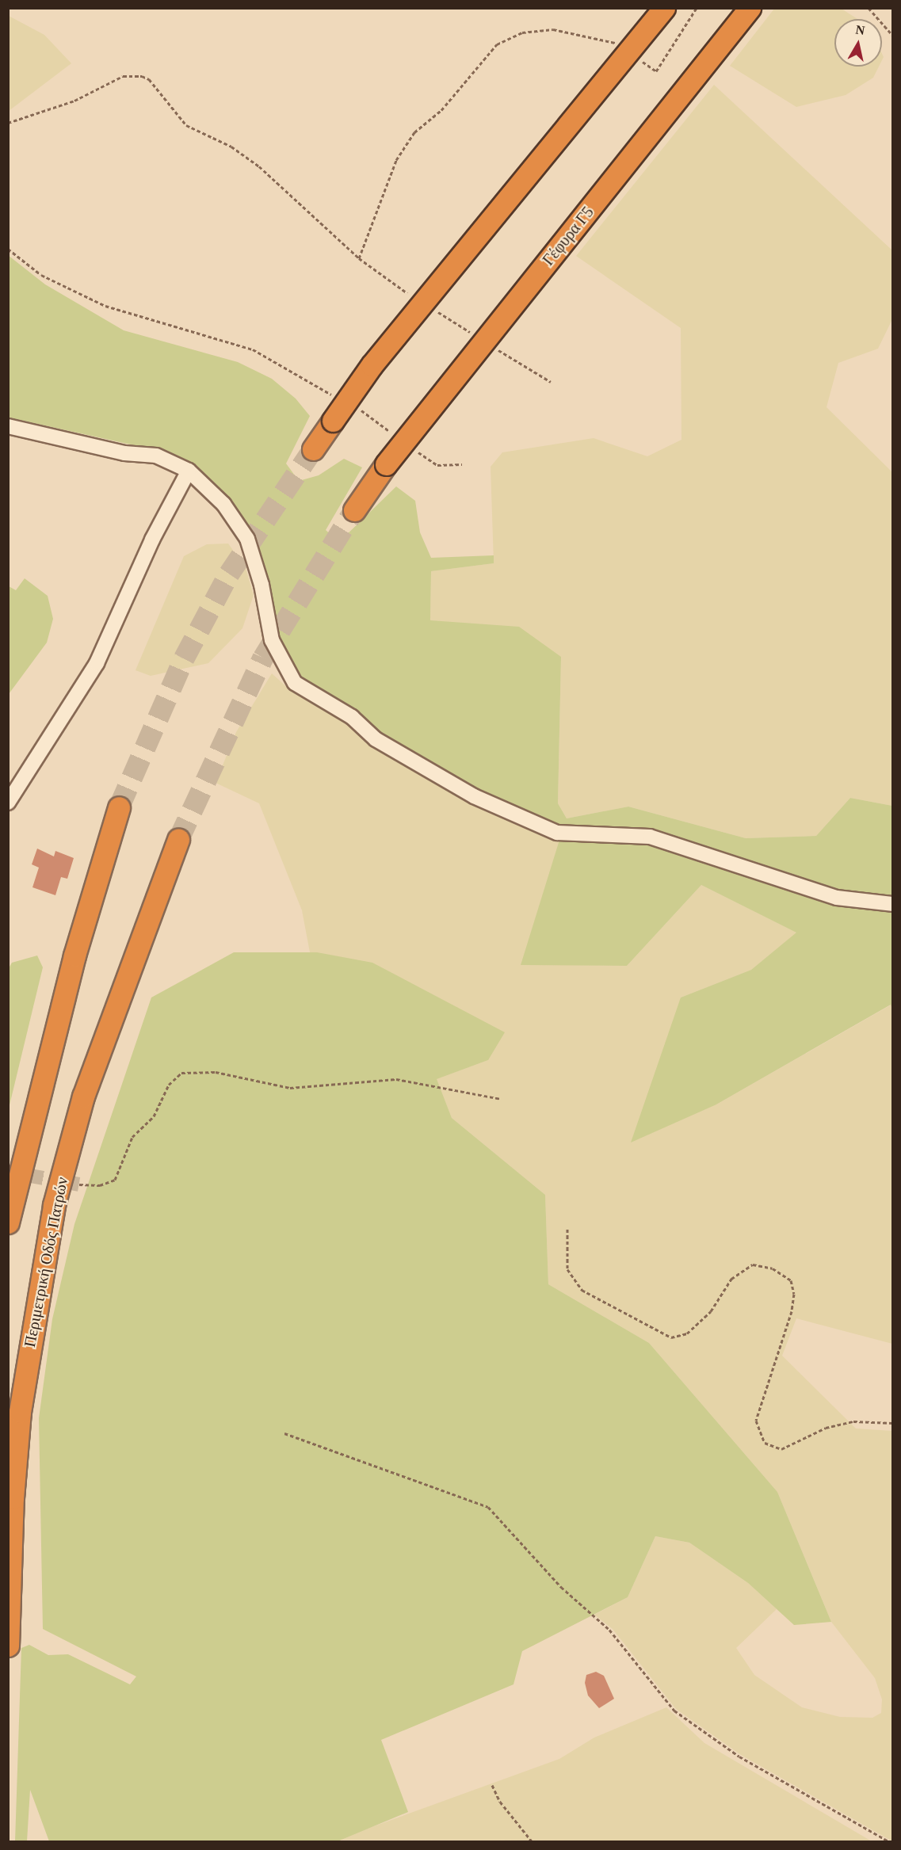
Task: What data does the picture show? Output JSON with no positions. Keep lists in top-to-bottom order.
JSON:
{
  "streets": {
    "highway": ["Γέφυρα Γ5", "Περιμετρική Οδός Πατρών"]
  },
  "north": "top"
}
